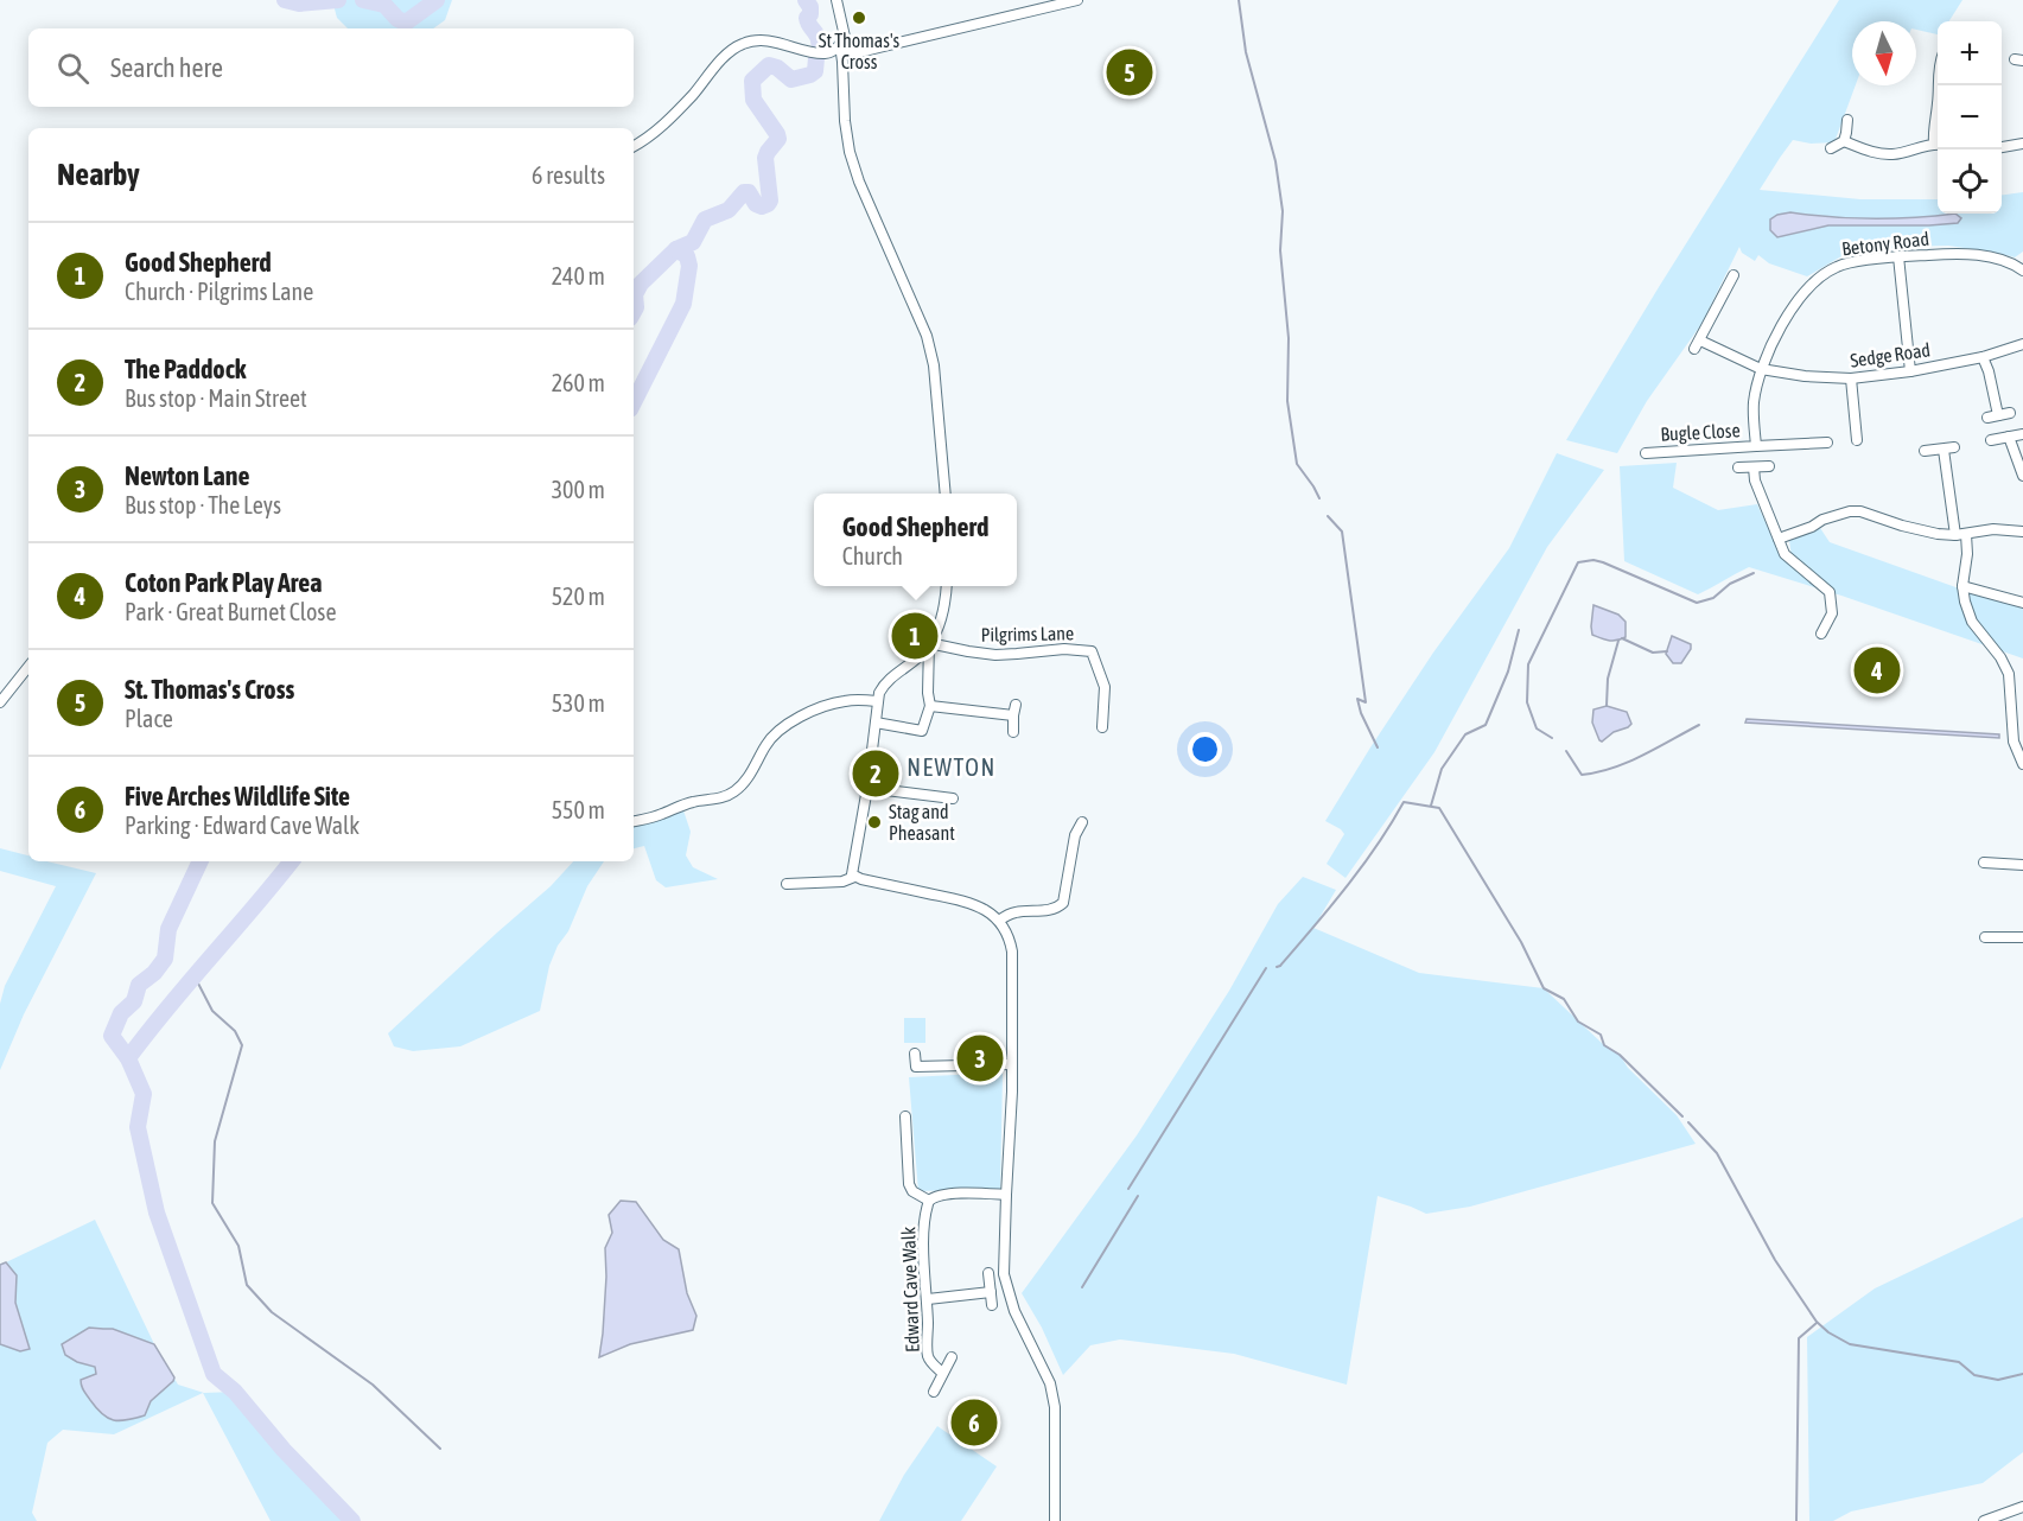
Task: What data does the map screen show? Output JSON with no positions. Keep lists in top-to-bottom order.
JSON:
{
  "streets": {
    "street": [
      "Betony Road",
      "Sedge Road",
      "Bugle Close",
      "Pilgrims Lane",
      "Edward Cave Walk"
    ]
  },
  "crossings": [
    ["Betony Road", "Sedge Road"],
    ["Betony Road", "Bugle Close"],
    ["Sedge Road", "Bugle Close"]
  ],
  "districts": ["NEWTON"],
  "places": ["St Thomas's Cross", "Stag and Pheasant"],
  "north": "bottom",
  "page": {
    "map_buttons": ["+", "−"],
    "search": "Search here",
    "pins": [
      "5",
      "1",
      "4",
      "2",
      "3",
      "6"
    ],
    "heading": ["Nearby", "6 results"],
    "list": [
      {
        "mark": "1",
        "name": "Good Shepherd",
        "note": "Church · Pilgrims Lane",
        "value": "240 m"
      },
      {
        "mark": "2",
        "name": "The Paddock",
        "note": "Bus stop · Main Street",
        "value": "260 m"
      },
      {
        "mark": "3",
        "name": "Newton Lane",
        "note": "Bus stop · The Leys",
        "value": "300 m"
      },
      {
        "mark": "4",
        "name": "Coton Park Play Area",
        "note": "Park · Great Burnet Close",
        "value": "520 m"
      },
      {
        "mark": "5",
        "name": "St. Thomas's Cross",
        "note": "Place",
        "value": "530 m"
      },
      {
        "mark": "6",
        "name": "Five Arches Wildlife Site",
        "note": "Parking · Edward Cave Walk",
        "value": "550 m"
      }
    ],
    "popup": ["Good Shepherd", "Church"]
  }
}
